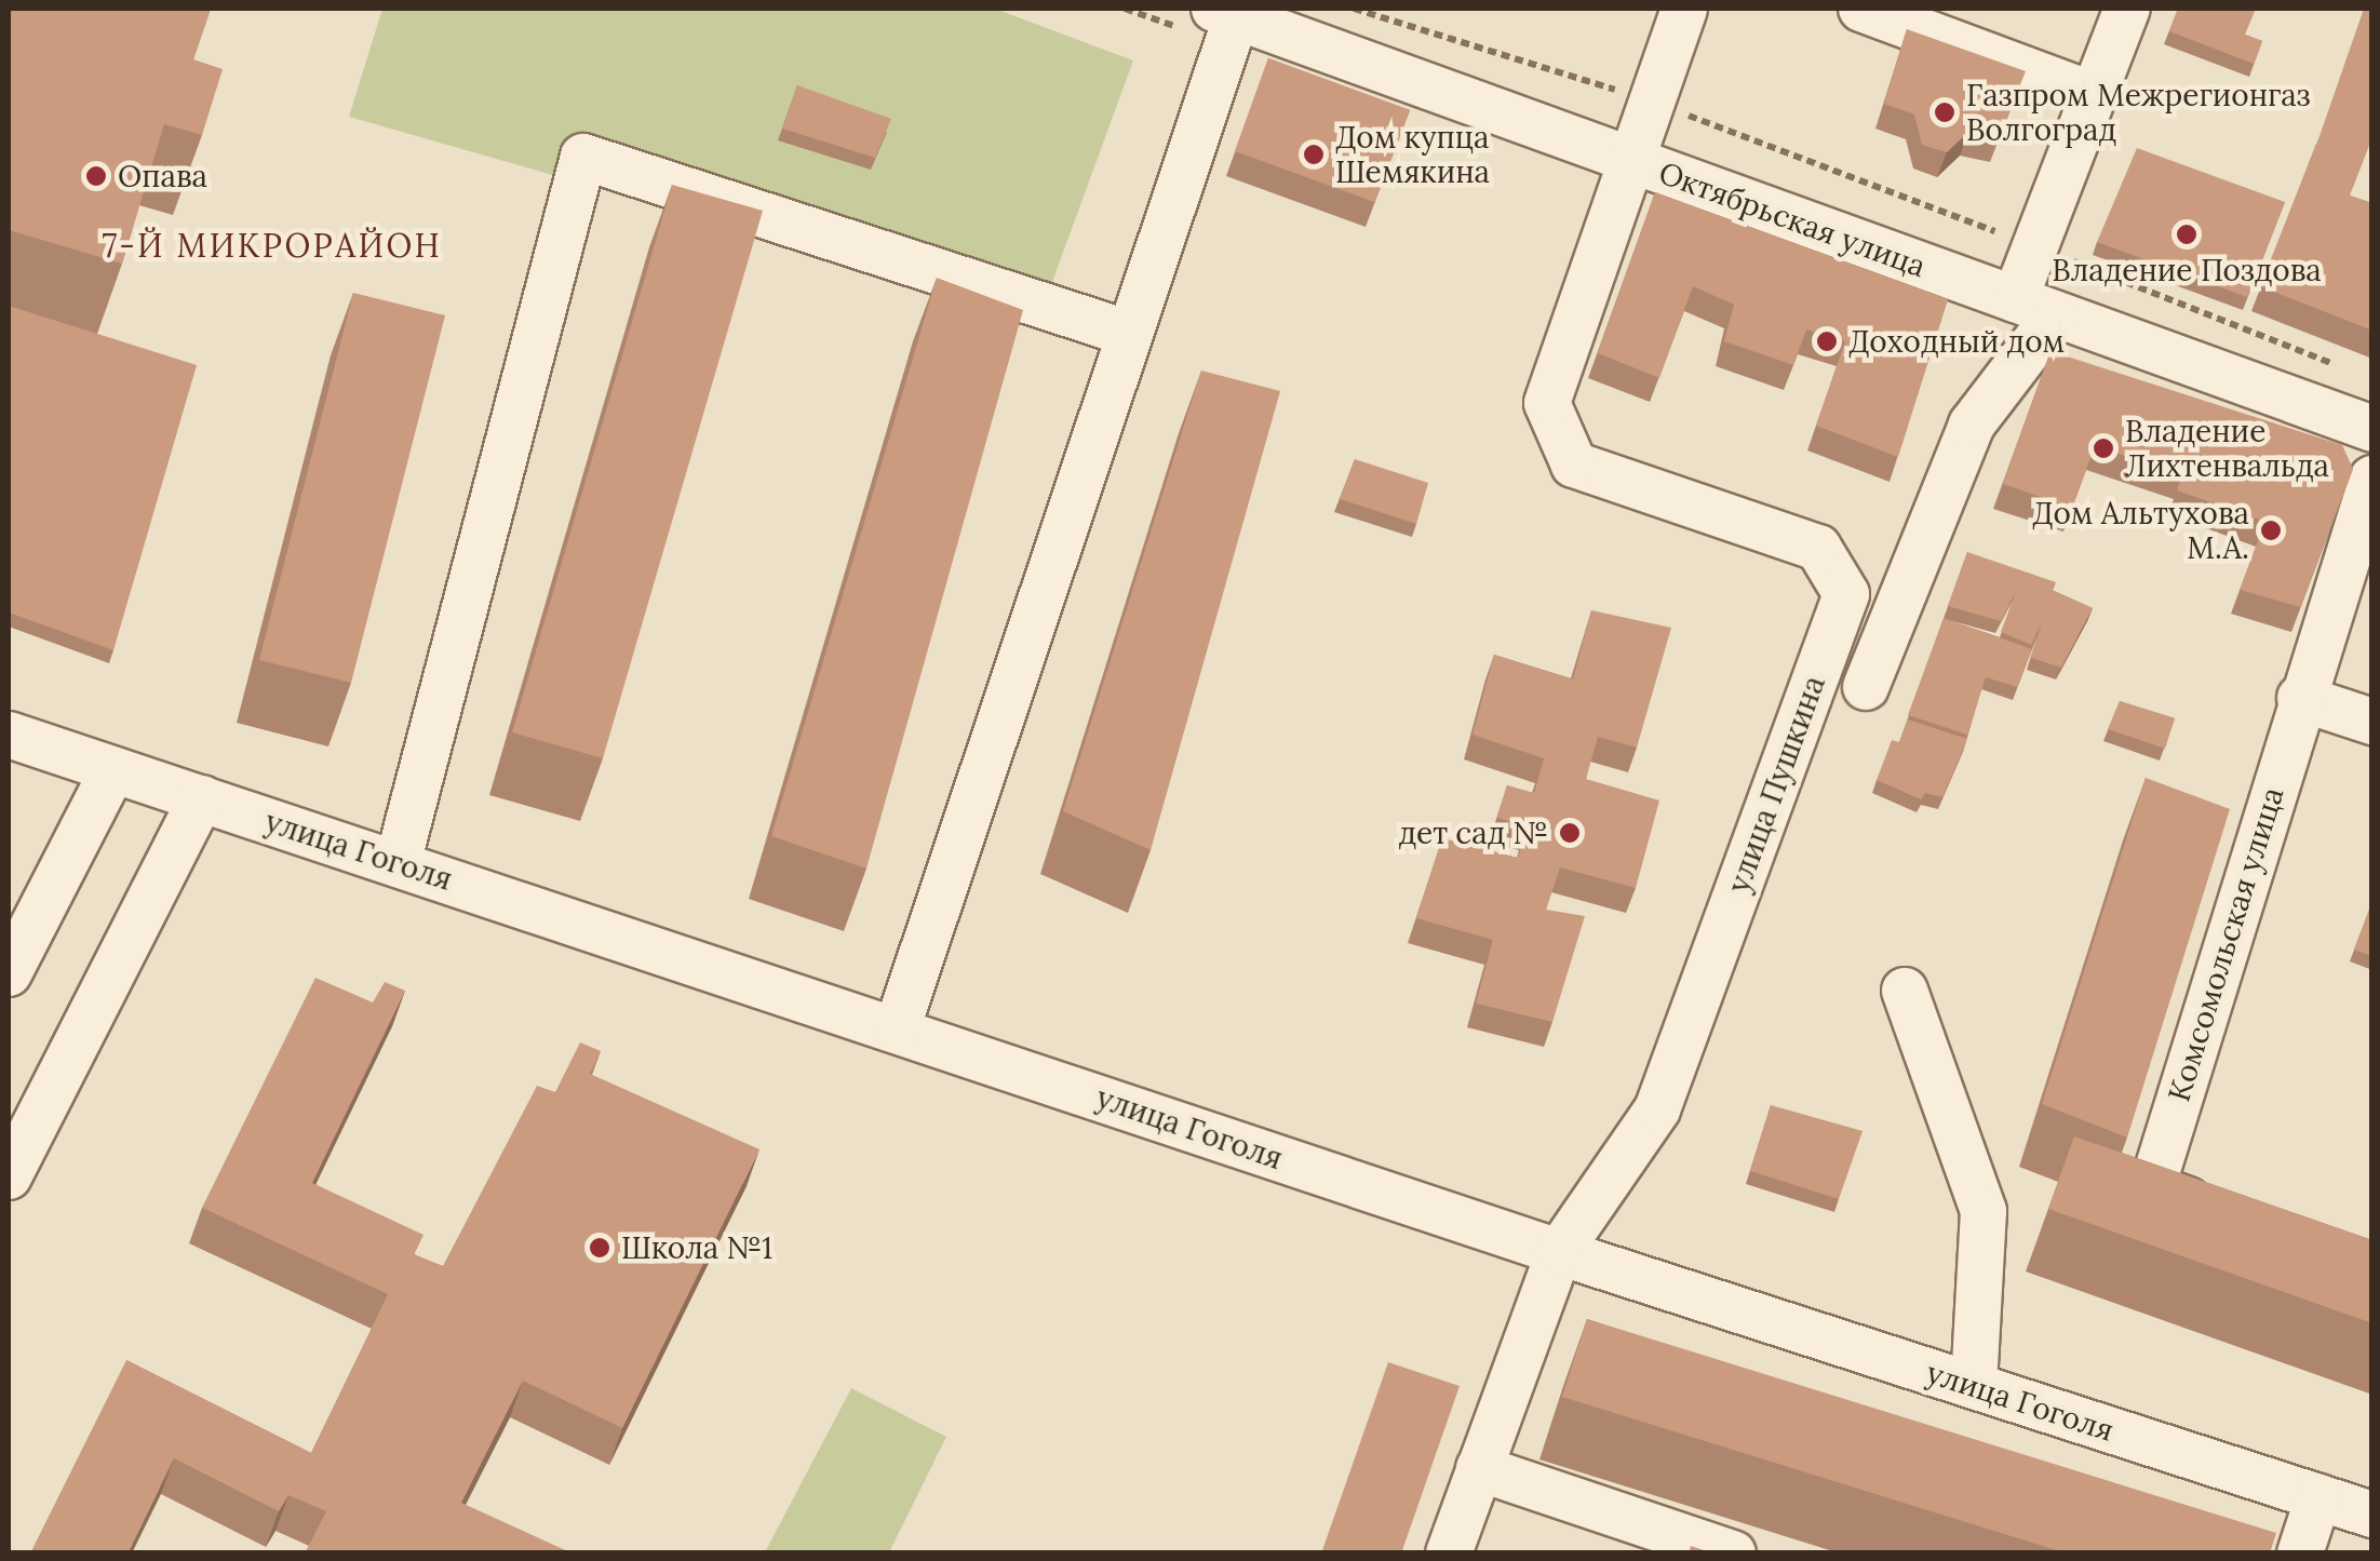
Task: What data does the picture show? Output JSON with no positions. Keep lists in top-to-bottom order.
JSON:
{
  "streets": {
    "street": [
      "Октябрьская улица",
      "улица Пушкина",
      "улица Гоголя",
      "Комсомольская улица"
    ]
  },
  "crossings": [
    ["Октябрьская улица", "улица Пушкина"],
    ["улица Пушкина", "улица Гоголя"]
  ],
  "districts": ["7-Й МИКРОРАЙОН"],
  "places": [
    "Газпром Межрегионгаз Волгоград",
    "Дом купца Шемякина",
    "Опава",
    "Владение Поздова",
    "Доходный дом",
    "Владение Лихтенвальда",
    "Дом Альтухова М.А.",
    "дет сад №",
    "Школа №1"
  ]
}
